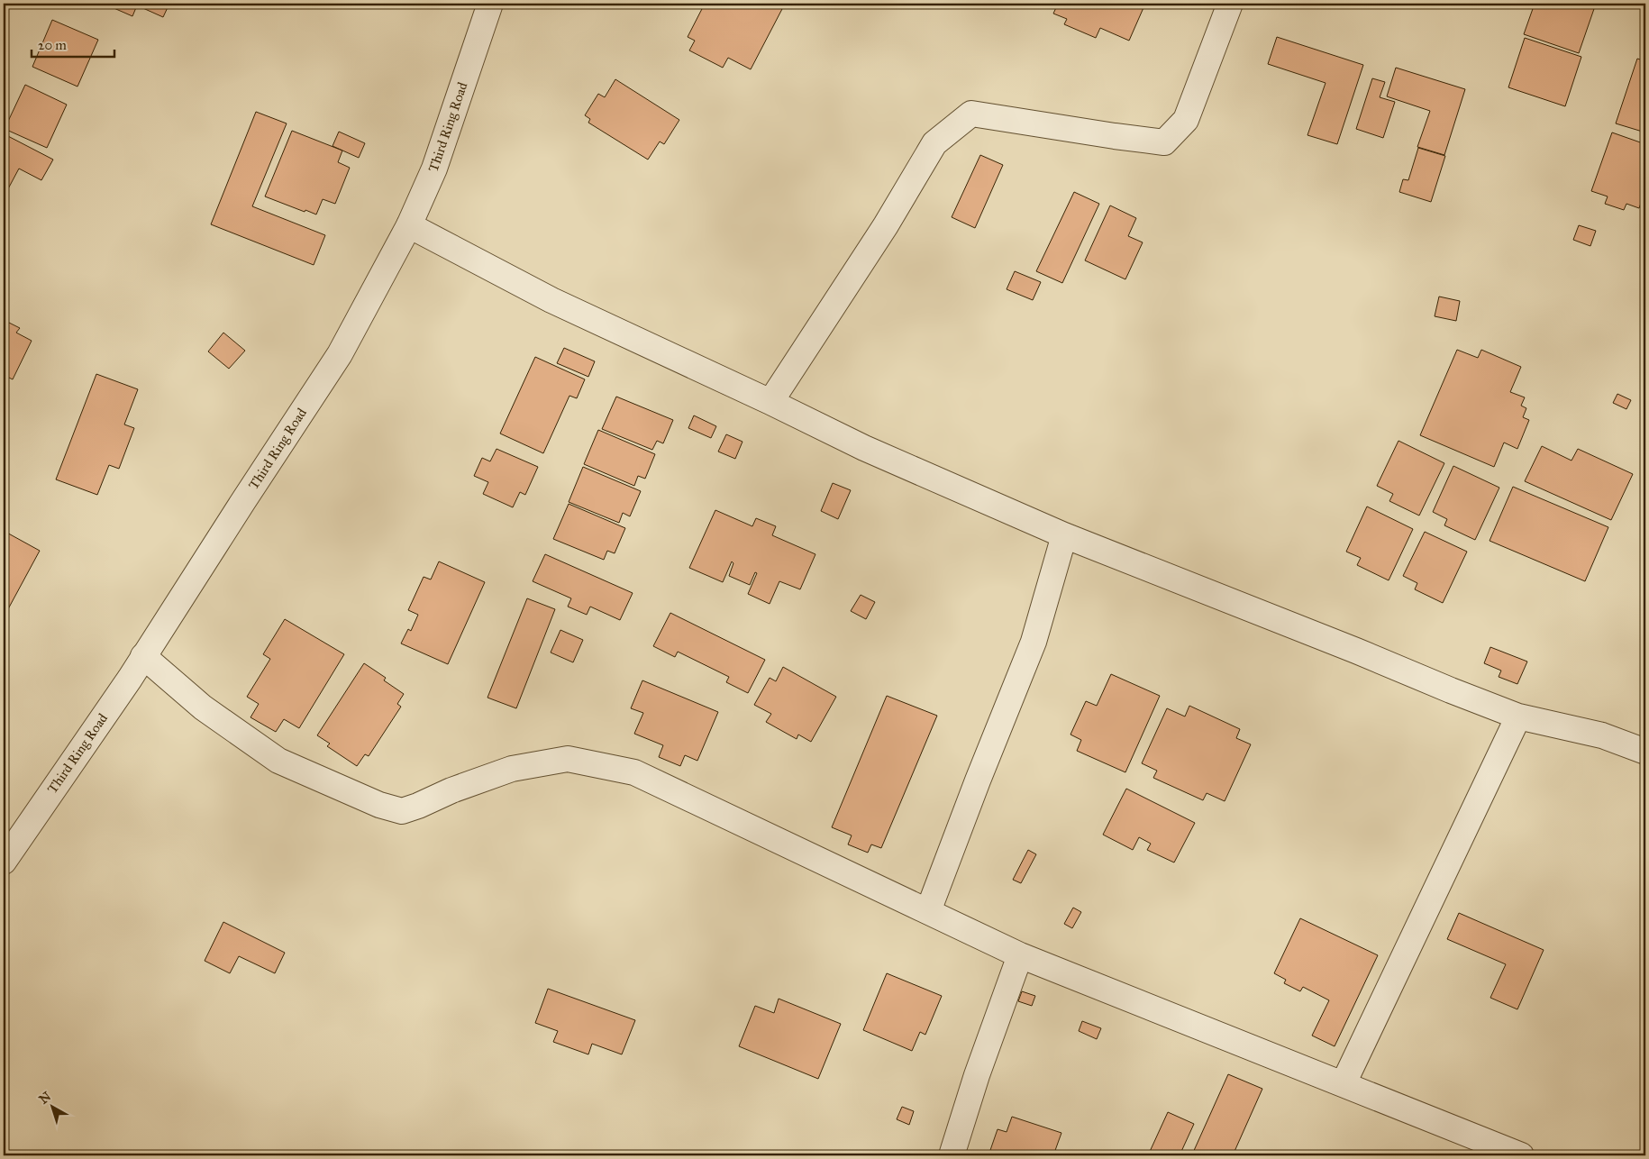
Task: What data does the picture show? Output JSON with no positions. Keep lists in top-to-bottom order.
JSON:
{
  "streets": {
    "street": ["Third Ring Road"]
  },
  "scale_bar": "20 m",
  "north": "top left"
}
